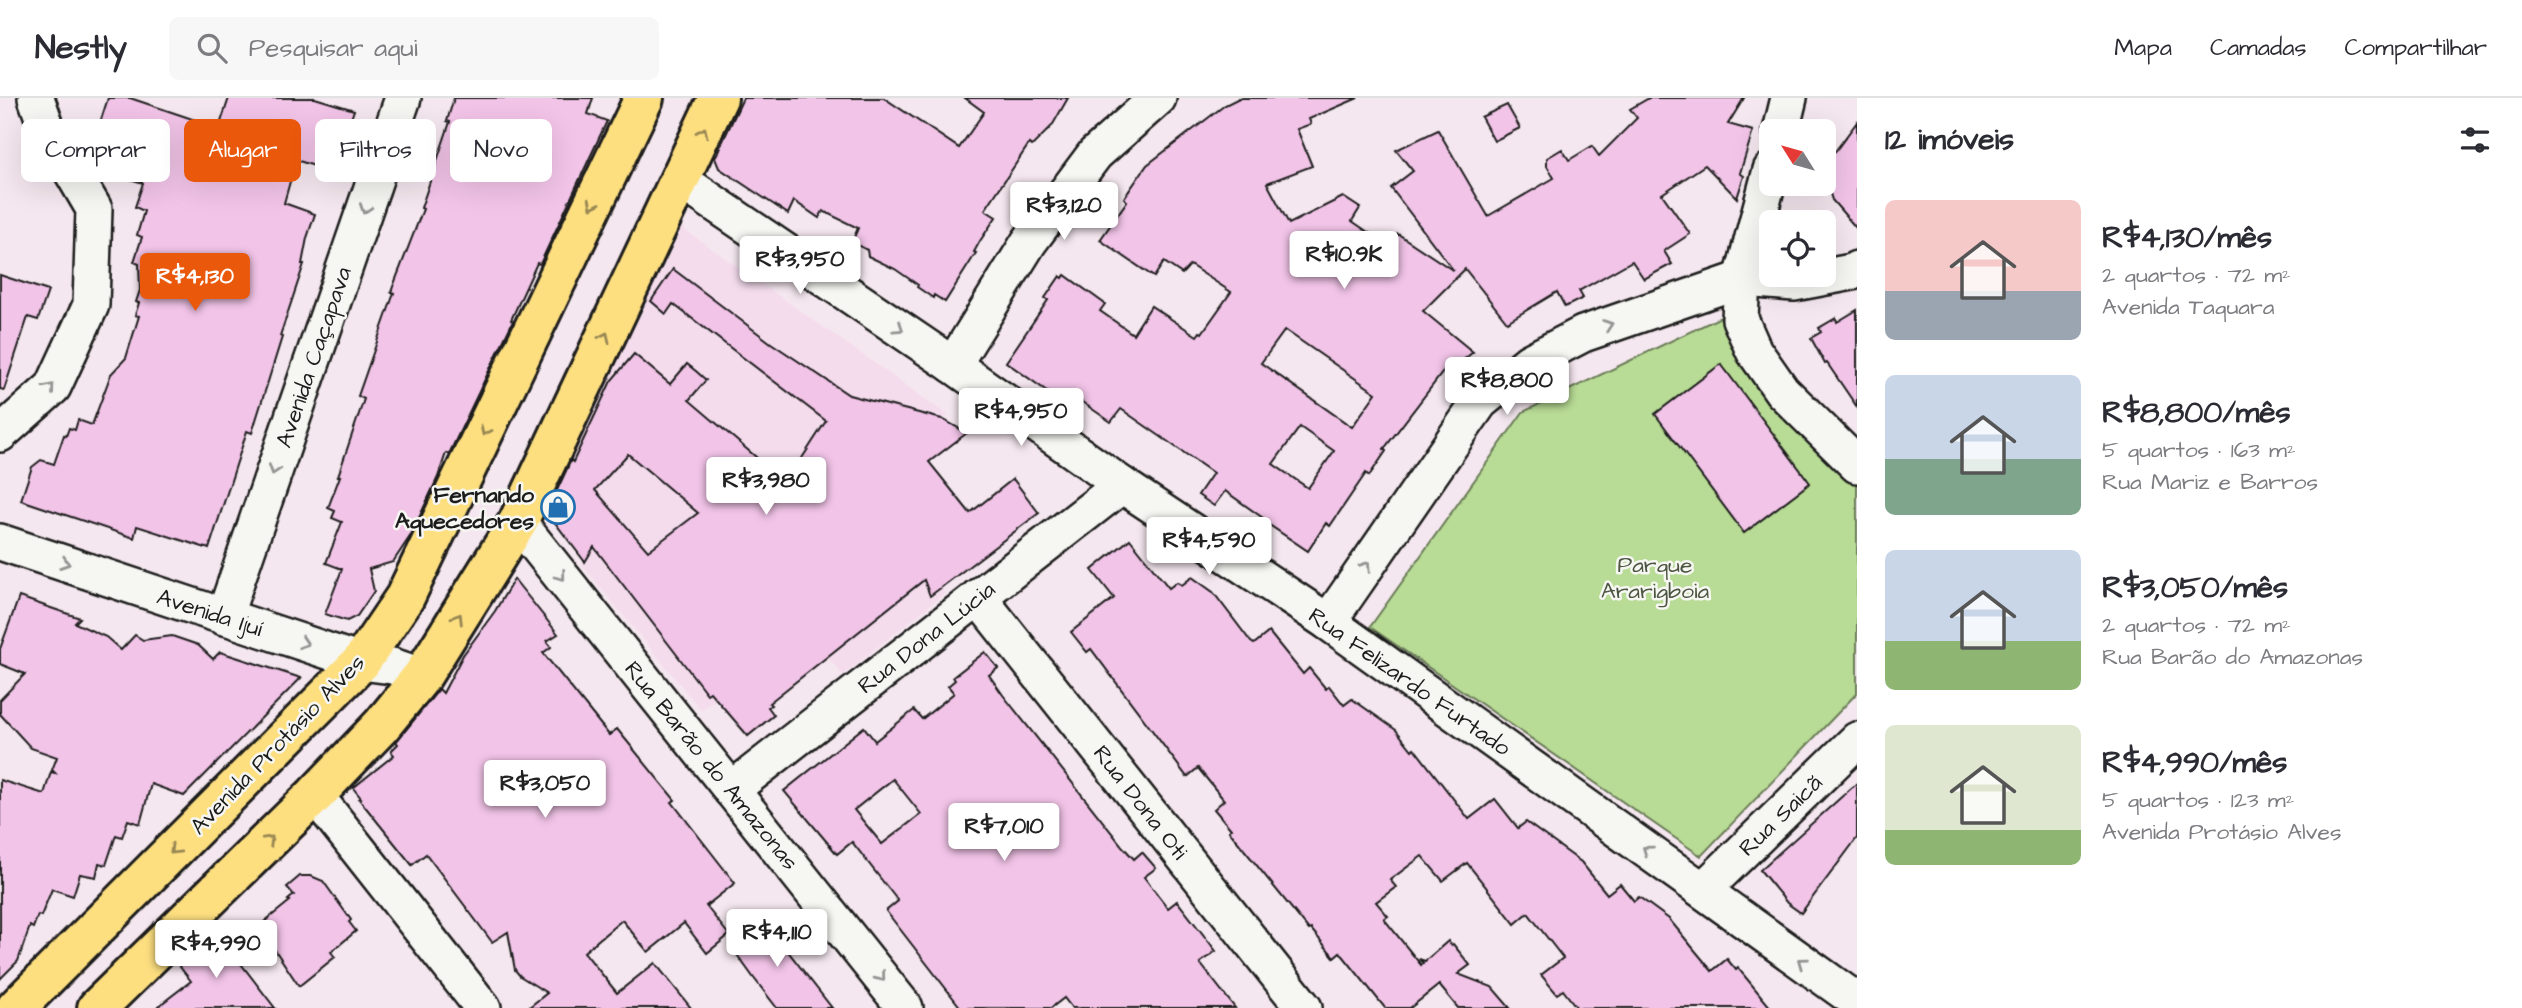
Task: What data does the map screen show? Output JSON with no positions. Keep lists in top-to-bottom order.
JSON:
{
  "streets": {
    "main road": ["Avenida Protásio Alves"],
    "street": [
      "Avenida Caçapava",
      "Avenida Ijuí",
      "Rua Dona Lúcia",
      "Rua Felizardo Furtado",
      "Rua Barão do Amazonas",
      "Rua Dona Oti",
      "Rua Saicã"
    ]
  },
  "crossings": [
    ["Avenida Caçapava", "Avenida Ijuí"],
    ["Avenida Ijuí", "Avenida Protásio Alves"],
    ["Rua Dona Lúcia", "Rua Felizardo Furtado"],
    ["Rua Dona Lúcia", "Rua Barão do Amazonas"],
    ["Rua Dona Lúcia", "Rua Dona Oti"],
    ["Rua Felizardo Furtado", "Rua Saicã"]
  ],
  "one_way": ["Avenida Caçapava", "Avenida Ijuí", "Rua Barão do Amazonas"],
  "parks": ["Parque Ararigboia"],
  "places": {
    "shop": ["Fernando Aquecedores"]
  },
  "north": "top left",
  "page": {
    "header": "Nestly",
    "search": "Pesquisar aqui",
    "nav": ["Mapa", "Camadas", "Compartilhar"],
    "heading": "12 imóveis",
    "chip": [
      "Comprar",
      "Alugar",
      "Filtros",
      "Novo"
    ],
    "price": [
      "R$3,120",
      "R$10.9K",
      "R$3,950",
      "R$4,130",
      "R$8,800",
      "R$4,950",
      "R$3,980",
      "R$4,590",
      "R$3,050",
      "R$7,010",
      "R$4,110",
      "R$4,990"
    ],
    "list": [
      {
        "name": "R$4,130/mês",
        "note": "2 quartos · 72 m² · Avenida Taquara"
      },
      {
        "name": "R$8,800/mês",
        "note": "5 quartos · 163 m² · Rua Mariz e Barros"
      },
      {
        "name": "R$3,050/mês",
        "note": "2 quartos · 72 m² · Rua Barão do Amazonas"
      },
      {
        "name": "R$4,990/mês",
        "note": "5 quartos · 123 m² · Avenida Protásio Alves"
      }
    ]
  }
}
